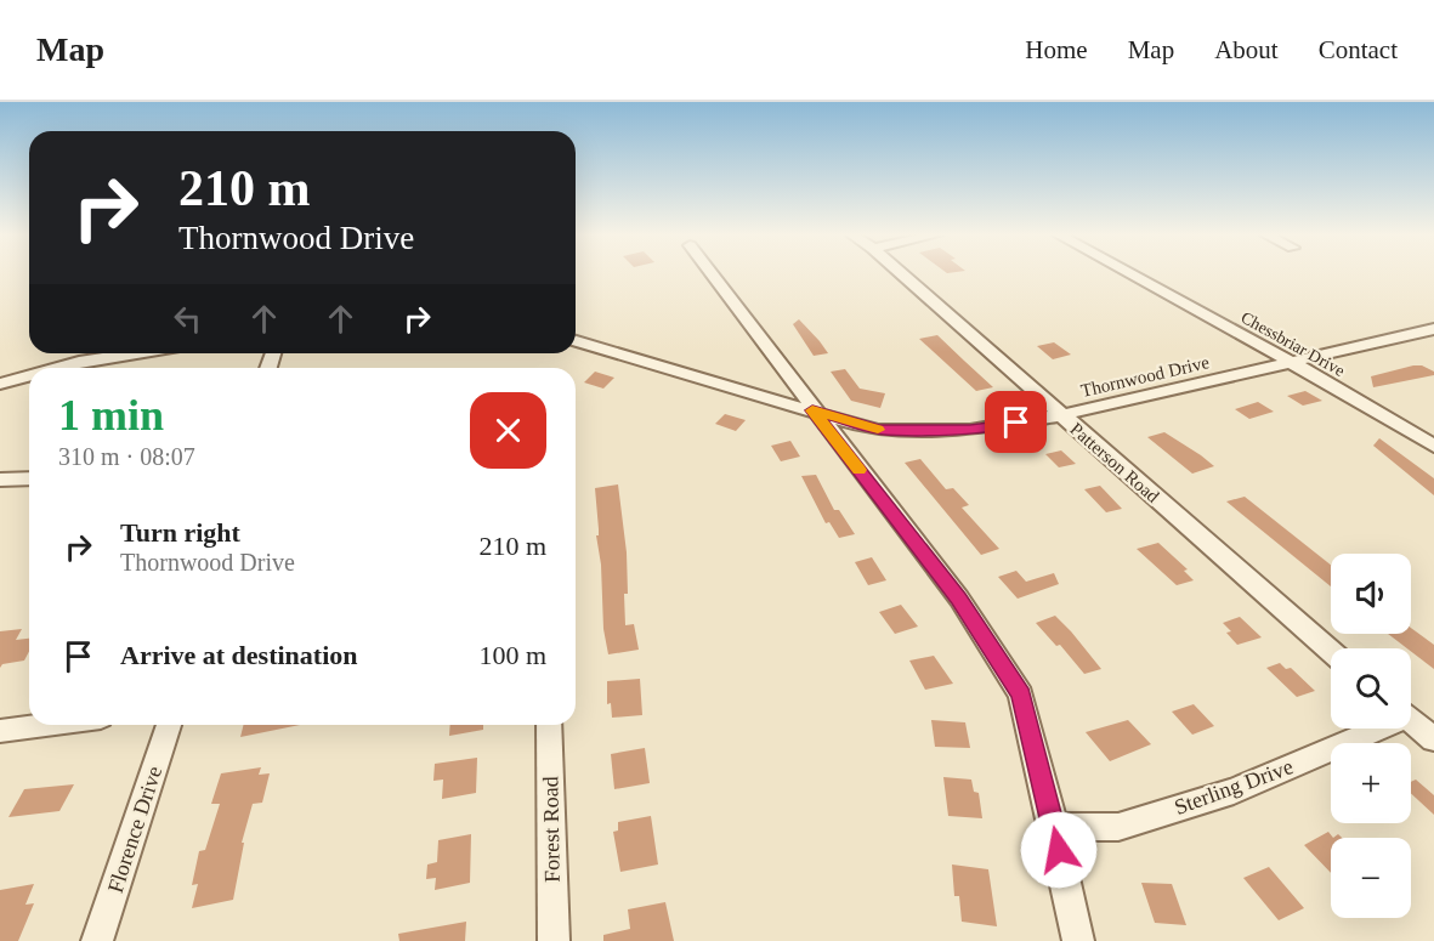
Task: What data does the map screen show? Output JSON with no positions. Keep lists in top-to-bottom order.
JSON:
{
  "streets": {
    "street": [
      "Chessbriar Drive",
      "Thornwood Drive",
      "Patterson Road",
      "Sterling Drive",
      "Florence Drive",
      "Forest Road"
    ]
  },
  "crossings": [
    ["Chessbriar Drive", "Thornwood Drive"],
    ["Thornwood Drive", "Patterson Road"]
  ],
  "page": {
    "header": "Map",
    "nav": [
      "Home",
      "Map",
      "About",
      "Contact"
    ],
    "turn": ["210 m", "Thornwood Drive"],
    "heading": ["1 min", "310 m · 08:07"],
    "list": [
      {
        "name": "Turn right",
        "note": "Thornwood Drive",
        "value": "210 m"
      },
      {
        "name": "Arrive at destination",
        "value": "100 m"
      }
    ],
    "map_buttons": ["+", "−"]
  }
}
